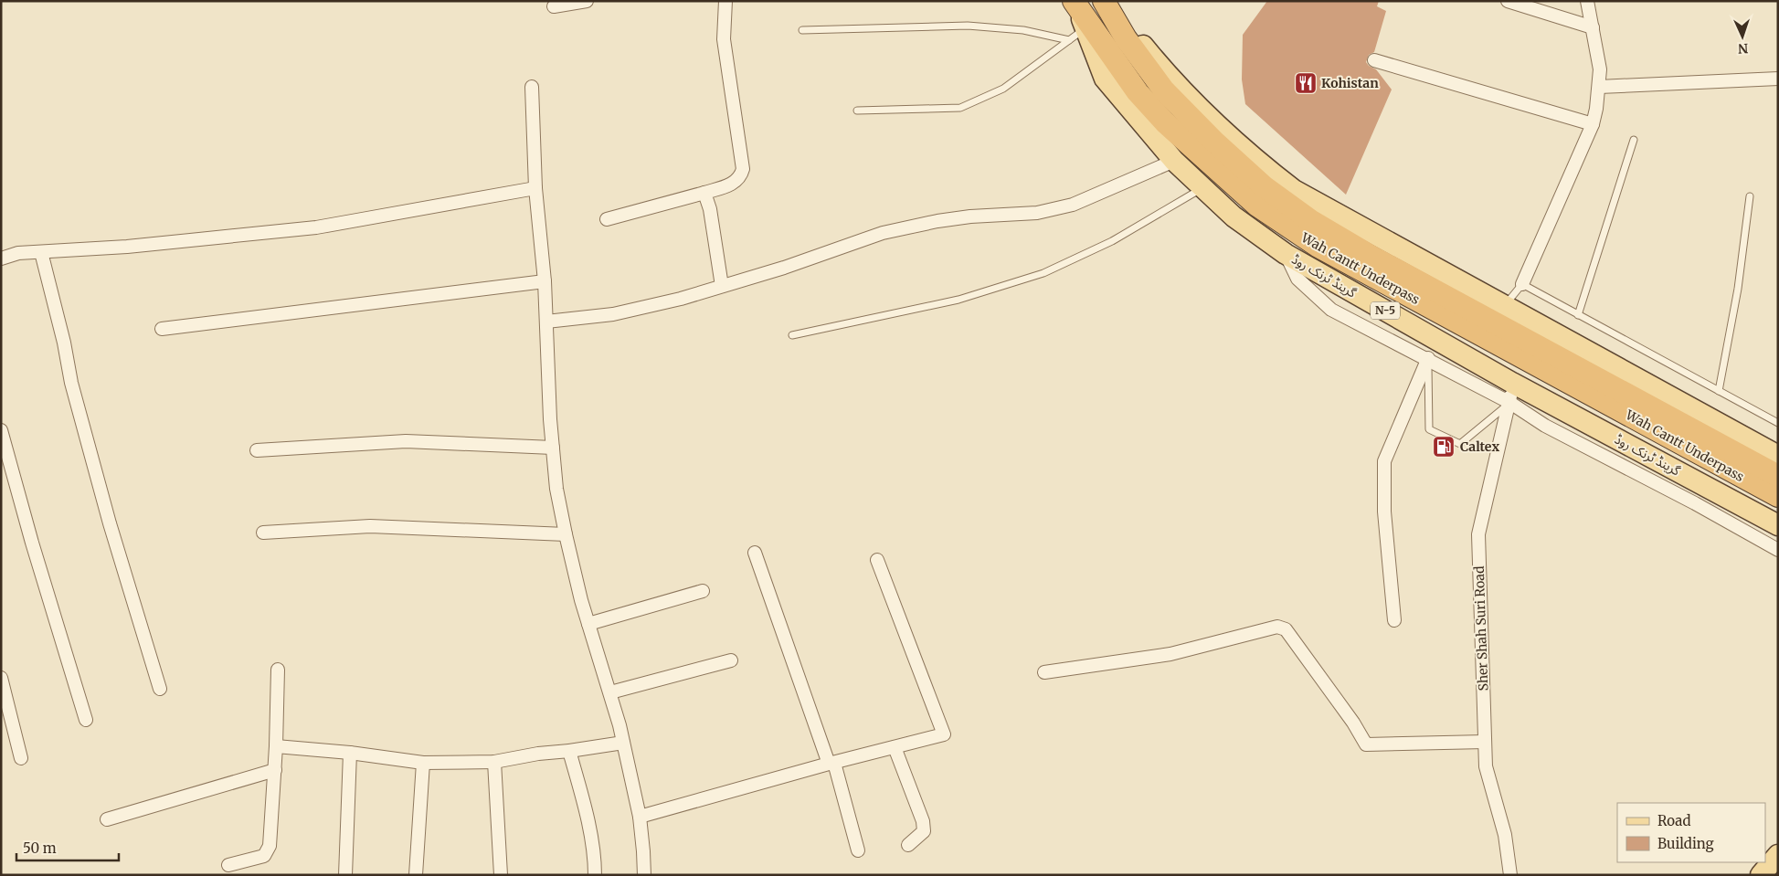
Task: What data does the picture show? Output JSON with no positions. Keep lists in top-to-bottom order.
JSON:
{
  "streets": {
    "highway": ["Wah Cantt Underpass"],
    "main road": ["گرینڈ ٹرنک روڈ", "N-5"],
    "street": ["Sher Shah Suri Road"]
  },
  "crossings": [
    ["Wah Cantt Underpass", "گرینڈ ٹرنک روڈ"],
    ["گرینڈ ٹرنک روڈ", "Sher Shah Suri Road"]
  ],
  "places": {
    "restaurant": ["Kohistan"],
    "fuel station": ["Caltex"]
  },
  "legend": ["Road", "Building"],
  "scale_bar": "50 m",
  "north": "bottom"
}
